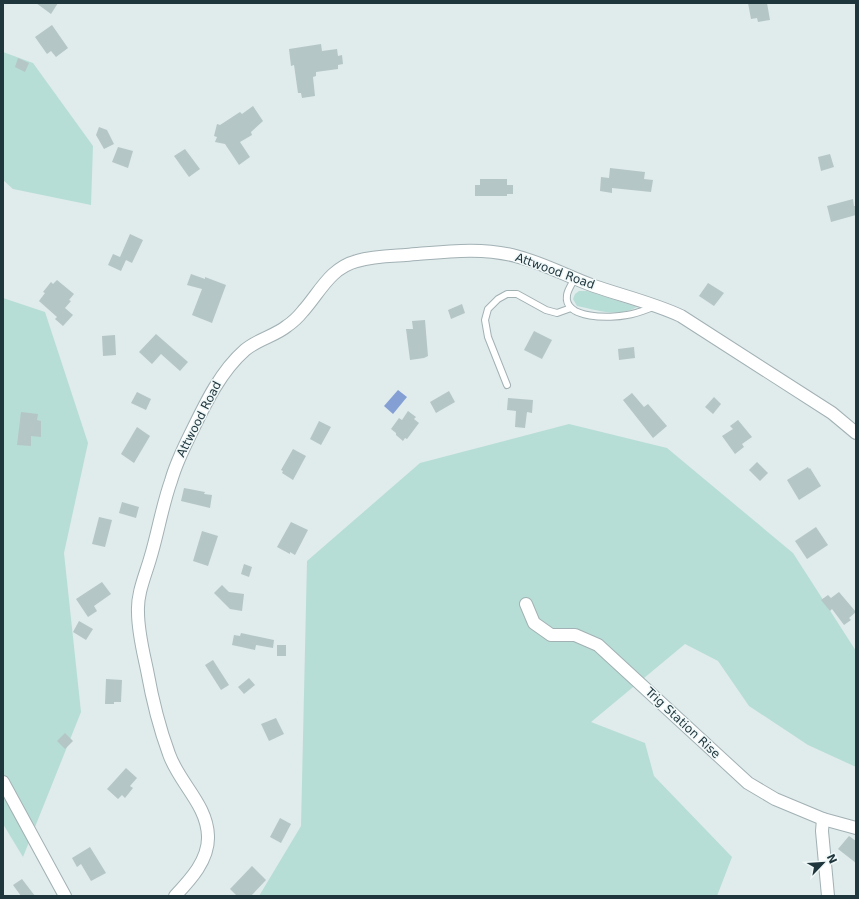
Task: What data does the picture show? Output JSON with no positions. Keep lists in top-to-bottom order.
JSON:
{
  "streets": {
    "street": ["Attwood Road", "Trig Station Rise"]
  },
  "north": "top right"
}
